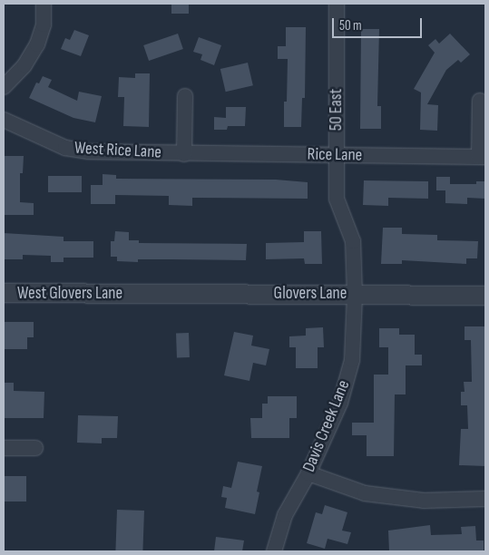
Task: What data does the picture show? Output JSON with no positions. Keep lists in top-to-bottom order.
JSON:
{
  "streets": {
    "street": [
      "50 East",
      "West Rice Lane",
      "Rice Lane",
      "West Glovers Lane",
      "Glovers Lane",
      "Davis Creek Lane"
    ]
  },
  "crossings": [
    ["50 East", "Rice Lane"],
    ["50 East", "Glovers Lane"],
    ["50 East", "Davis Creek Lane"],
    ["West Rice Lane", "Rice Lane"],
    ["West Glovers Lane", "Glovers Lane"],
    ["Glovers Lane", "Davis Creek Lane"]
  ],
  "scale_bar": "50 m"
}
